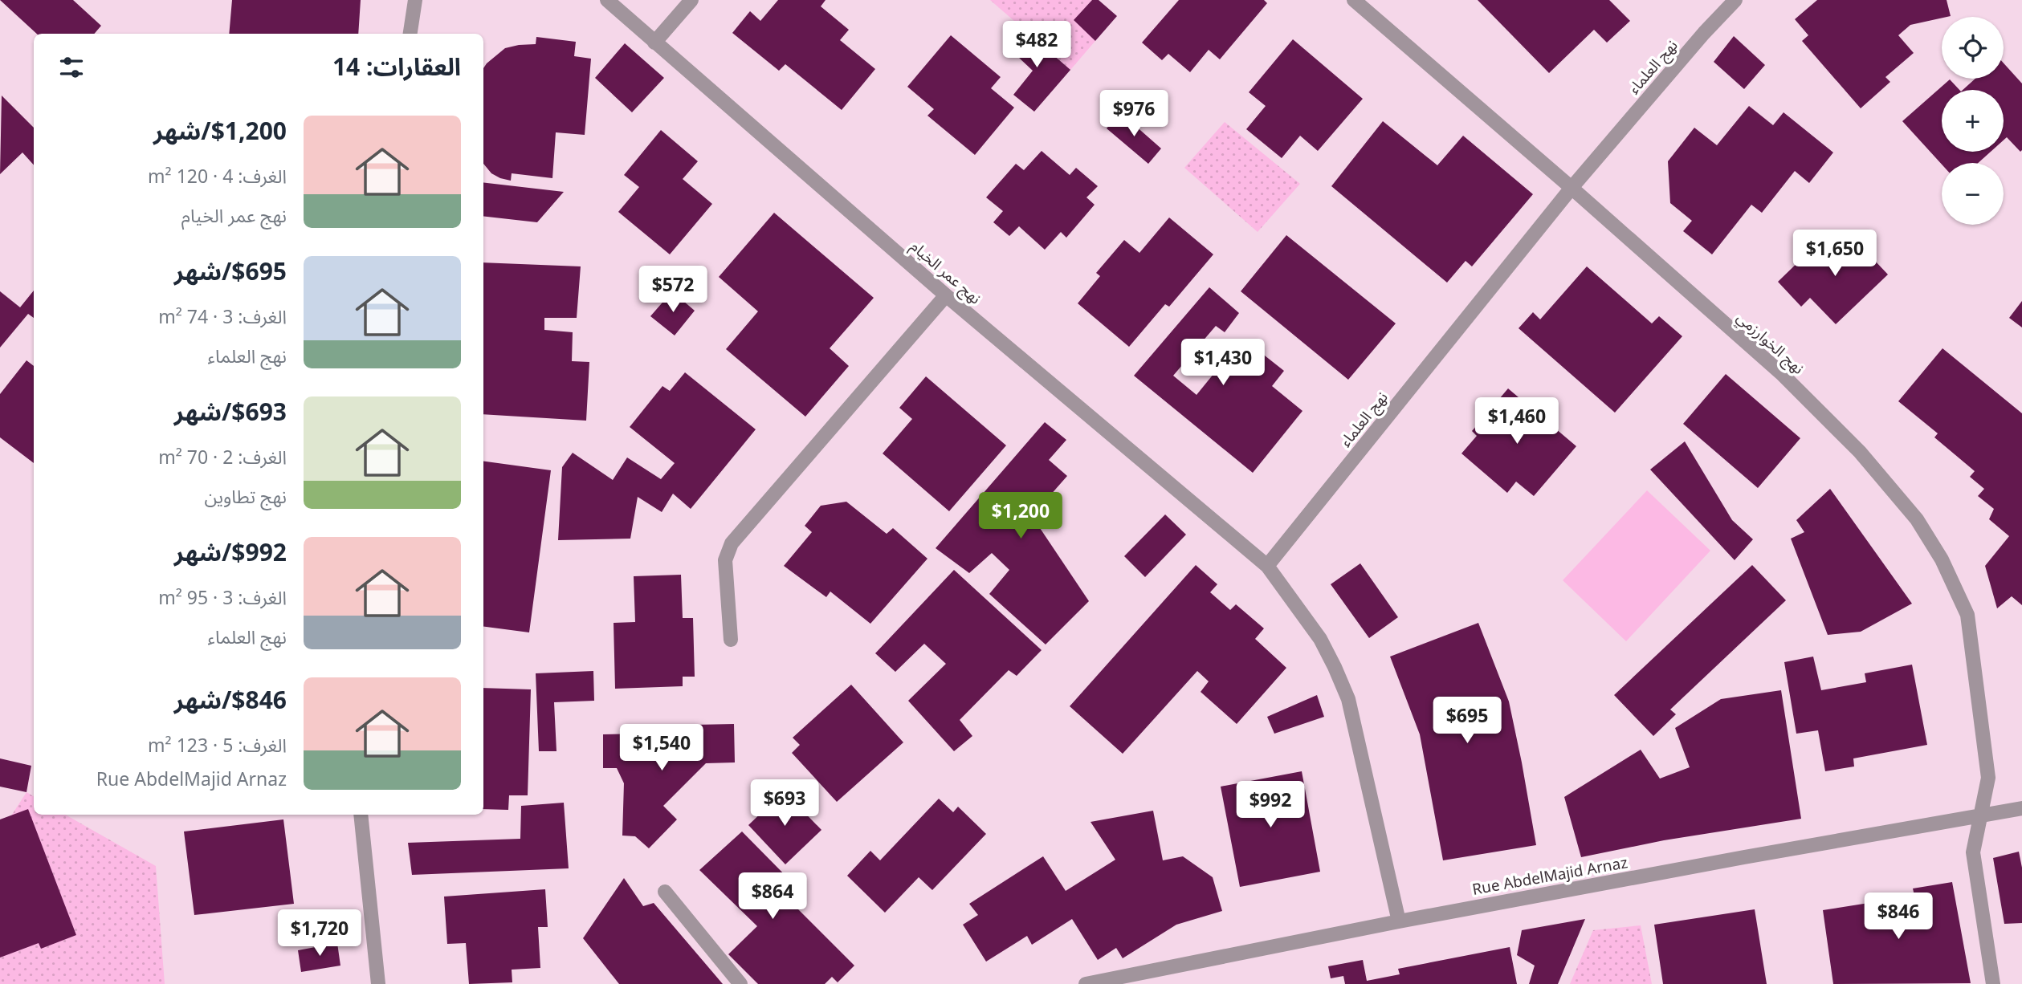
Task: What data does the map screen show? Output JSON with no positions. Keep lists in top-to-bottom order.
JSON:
{
  "streets": {
    "street": [
      "نهج العلماء",
      "نهج عمر الخيام",
      "نهج الخوارزمي",
      "Rue AbdelMajid Arnaz"
    ]
  },
  "crossings": [
    ["نهج العلماء", "نهج عمر الخيام"],
    ["نهج العلماء", "نهج الخوارزمي"],
    ["نهج الخوارزمي", "Rue AbdelMajid Arnaz"]
  ],
  "page": {
    "map_buttons": ["+", "−"],
    "price": [
      "$482",
      "$976",
      "$1,650",
      "$572",
      "$1,430",
      "$1,460",
      "$1,200",
      "$695",
      "$1,540",
      "$693",
      "$992",
      "$864",
      "$846",
      "$1,720"
    ],
    "heading": "العقارات: 14",
    "list": [
      {
        "name": "$1,200/شهر",
        "note": "الغرف: 4 · 120 m² · نهج عمر الخيام"
      },
      {
        "name": "$695/شهر",
        "note": "الغرف: 3 · 74 m² · نهج العلماء"
      },
      {
        "name": "$693/شهر",
        "note": "الغرف: 2 · 70 m² · نهج تطاوين"
      },
      {
        "name": "$992/شهر",
        "note": "الغرف: 3 · 95 m² · نهج العلماء"
      },
      {
        "name": "$846/شهر",
        "note": "الغرف: 5 · 123 m² · Rue AbdelMajid Arnaz"
      }
    ]
  }
}
